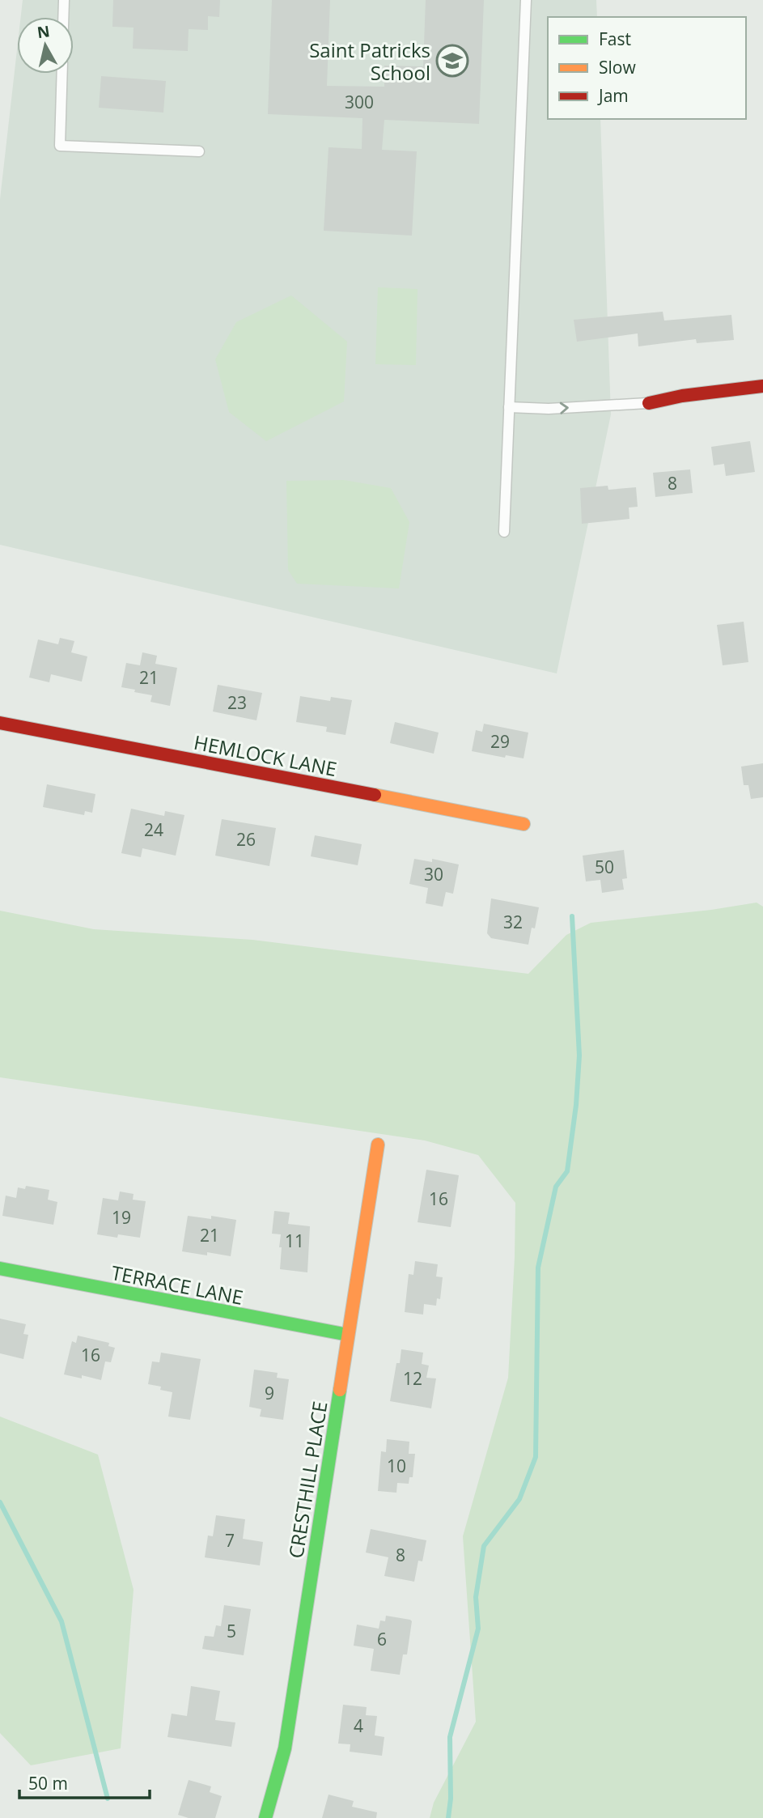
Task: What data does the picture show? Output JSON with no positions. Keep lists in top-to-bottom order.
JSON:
{
  "streets": {
    "street": ["HEMLOCK LANE", "TERRACE LANE", "CRESTHILL PLACE"]
  },
  "crossings": [
    ["TERRACE LANE", "CRESTHILL PLACE"]
  ],
  "places": {
    "school or university": ["Saint Patricks School"]
  },
  "house_numbers": [
    "300",
    "8",
    "21",
    "23",
    "29",
    "24",
    "26",
    "50",
    "30",
    "32",
    "16",
    "19",
    "21",
    "11",
    "16",
    "12",
    "9",
    "10",
    "7",
    "8",
    "5",
    "6",
    "4"
  ],
  "legend": ["Fast", "Slow", "Jam"],
  "scale_bar": "50 m",
  "north": "top"
}
